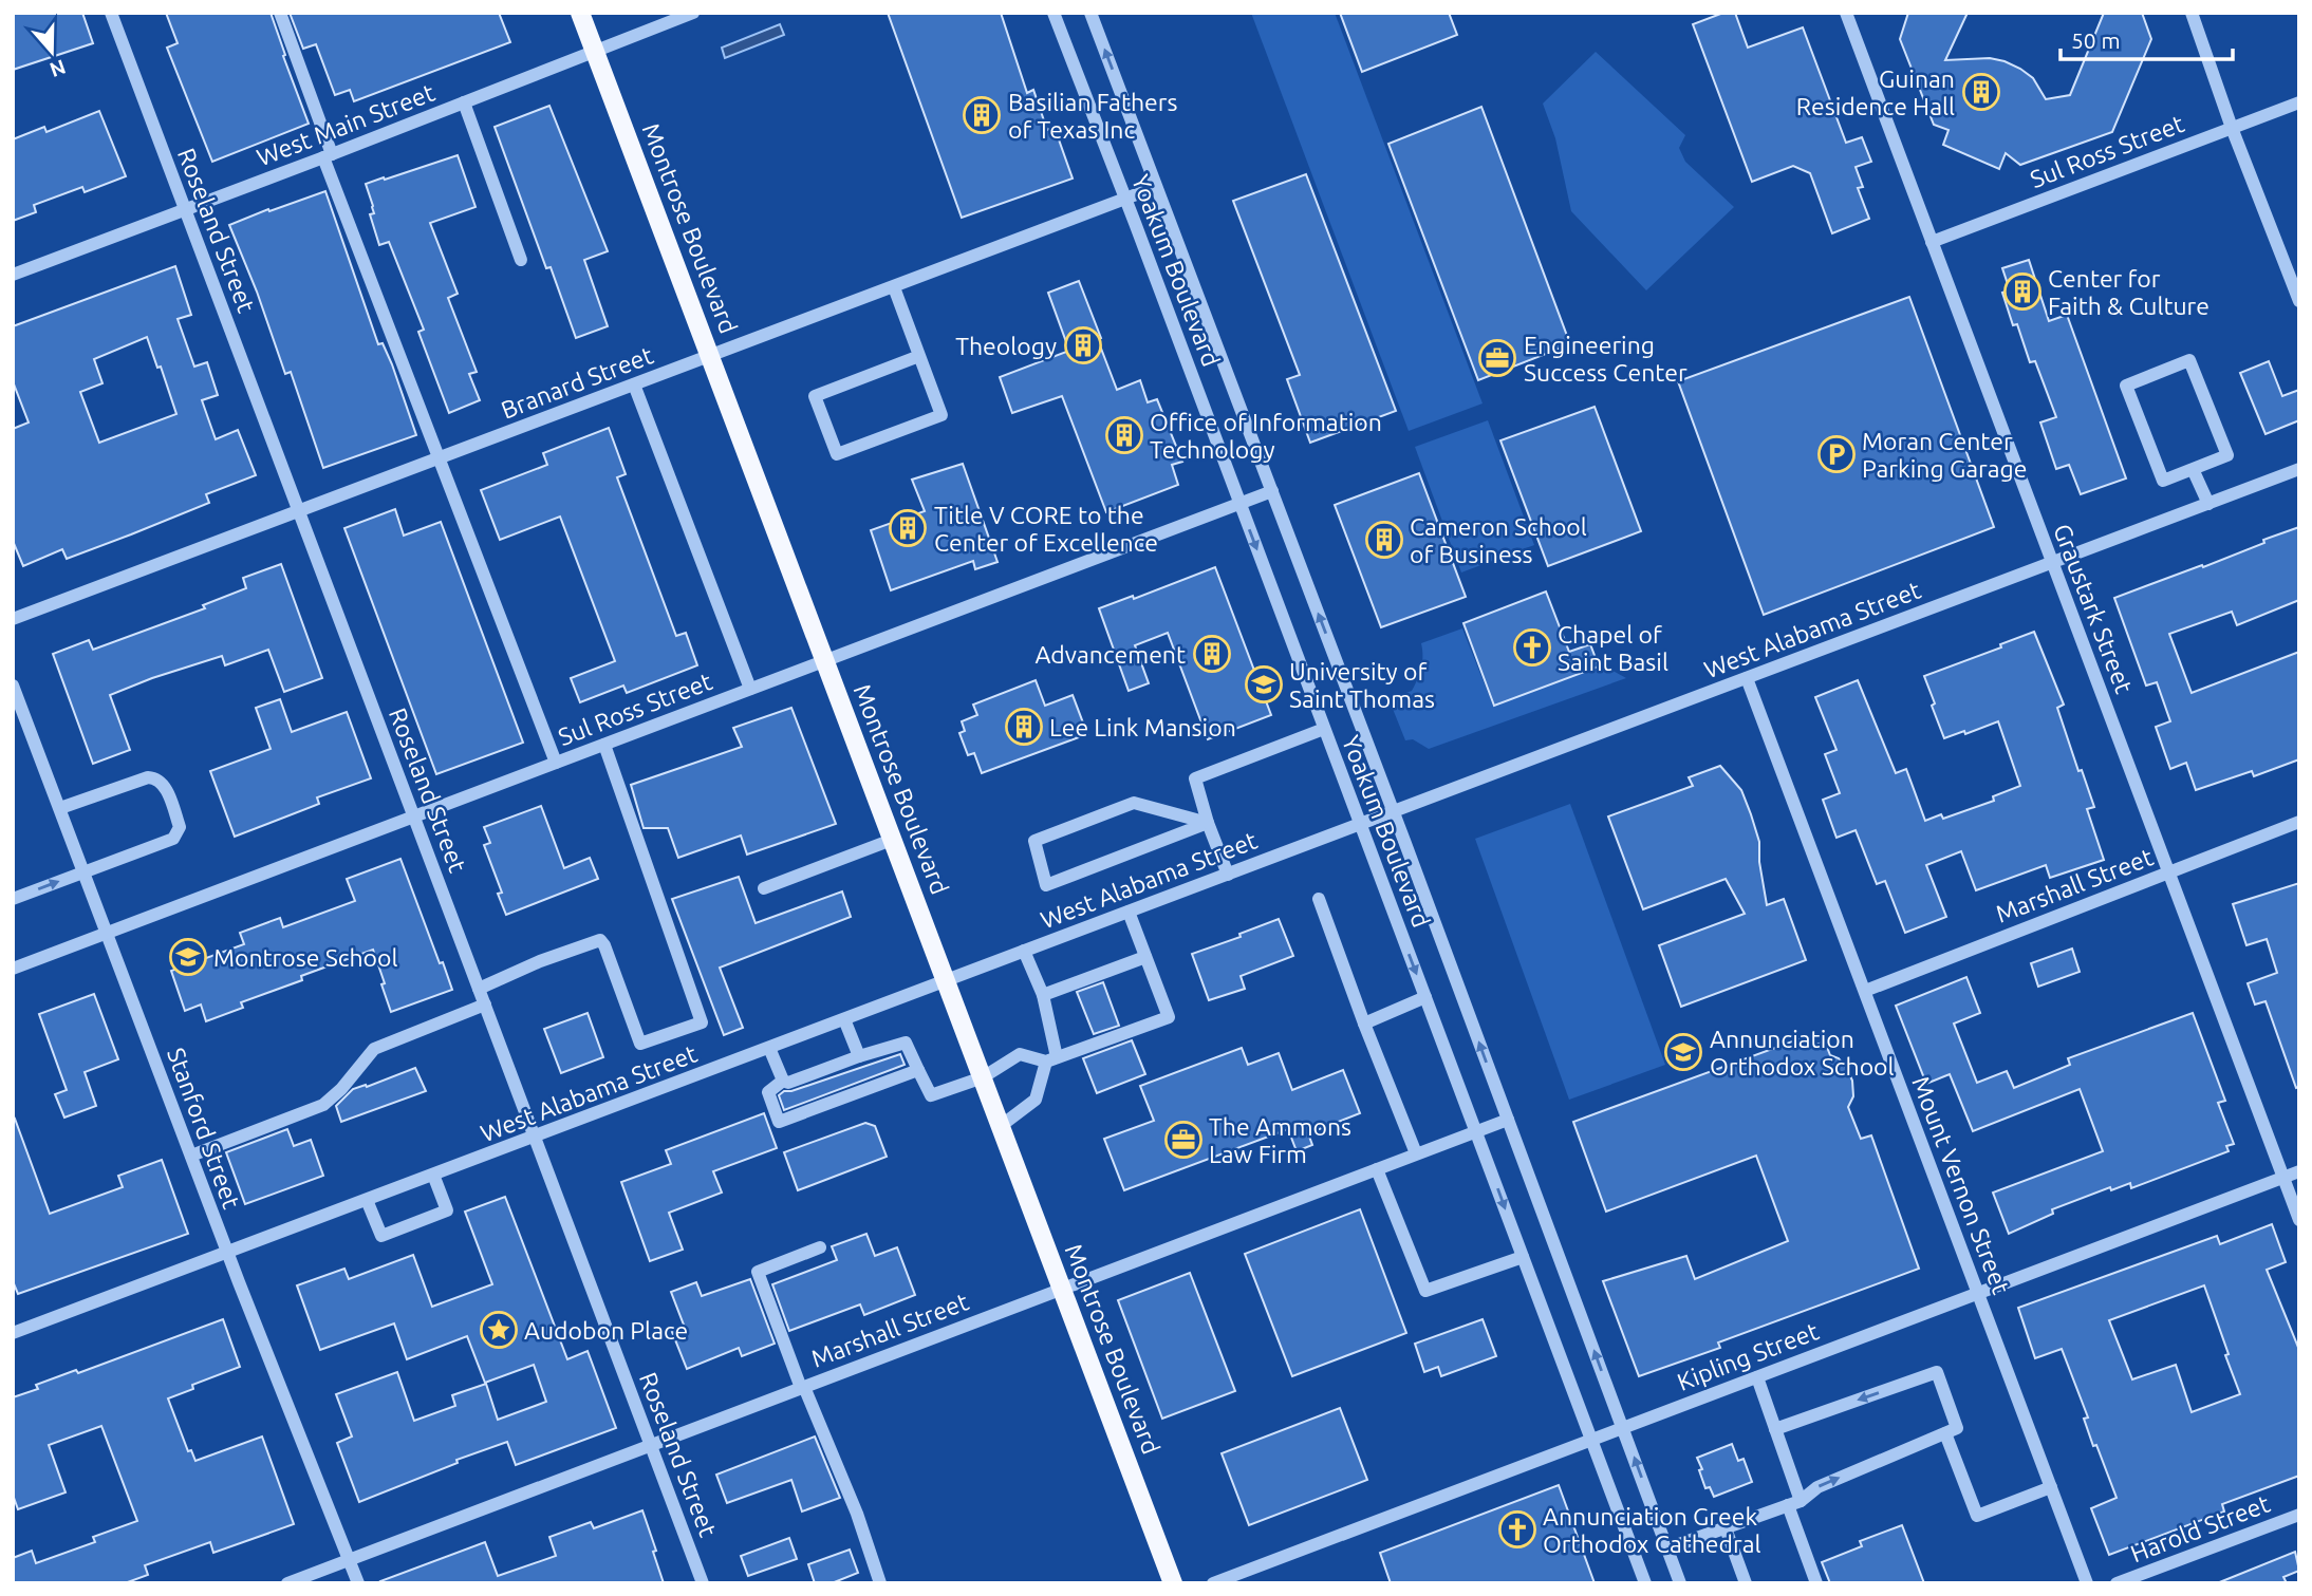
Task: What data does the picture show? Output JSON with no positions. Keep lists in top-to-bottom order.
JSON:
{
  "streets": {
    "main road": ["Montrose Boulevard"],
    "street": [
      "West Main Street",
      "Sul Ross Street",
      "Roseland Street",
      "Yoakum Boulevard",
      "Branard Street",
      "Graustark Street",
      "West Alabama Street",
      "Marshall Street",
      "Stanford Street",
      "Mount Vernon Street",
      "Kipling Street",
      "Harold Street"
    ]
  },
  "crossings": [
    ["West Main Street", "Montrose Boulevard"],
    ["West Main Street", "Roseland Street"],
    ["Sul Ross Street", "Montrose Boulevard"],
    ["Sul Ross Street", "Roseland Street"],
    ["Sul Ross Street", "Yoakum Boulevard"],
    ["Sul Ross Street", "Graustark Street"],
    ["Sul Ross Street", "Stanford Street"],
    ["Montrose Boulevard", "Branard Street"],
    ["Montrose Boulevard", "West Alabama Street"],
    ["Montrose Boulevard", "Marshall Street"],
    ["Roseland Street", "Branard Street"],
    ["Roseland Street", "West Alabama Street"],
    ["Roseland Street", "Marshall Street"],
    ["Yoakum Boulevard", "Branard Street"],
    ["Yoakum Boulevard", "West Alabama Street"],
    ["Yoakum Boulevard", "Marshall Street"],
    ["Yoakum Boulevard", "Kipling Street"],
    ["Graustark Street", "West Alabama Street"],
    ["Graustark Street", "Marshall Street"],
    ["Graustark Street", "Kipling Street"],
    ["West Alabama Street", "Stanford Street"],
    ["West Alabama Street", "Mount Vernon Street"],
    ["Marshall Street", "Stanford Street"],
    ["Marshall Street", "Mount Vernon Street"],
    ["Mount Vernon Street", "Kipling Street"]
  ],
  "places": {
    "building": [
      "Guinan Residence Hall",
      "Basilian Fathers of Texas Inc",
      "Center for Faith & Culture",
      "Theology",
      "Office of Information Technology",
      "Title V CORE to the Center of Excellence",
      "Cameron School of Business",
      "Advancement",
      "Lee Link Mansion"
    ],
    "office": ["Engineering Success Center", "The Ammons Law Firm"],
    "parking": ["Moran Center Parking Garage"],
    "church": ["Chapel of Saint Basil", "Annunciation Greek Orthodox Cathedral"],
    "school or university": ["University of Saint Thomas", "Montrose School", "Annunciation Orthodox School"],
    "place": ["Audobon Place"]
  },
  "scale_bar": "50 m",
  "north": "bottom"
}
